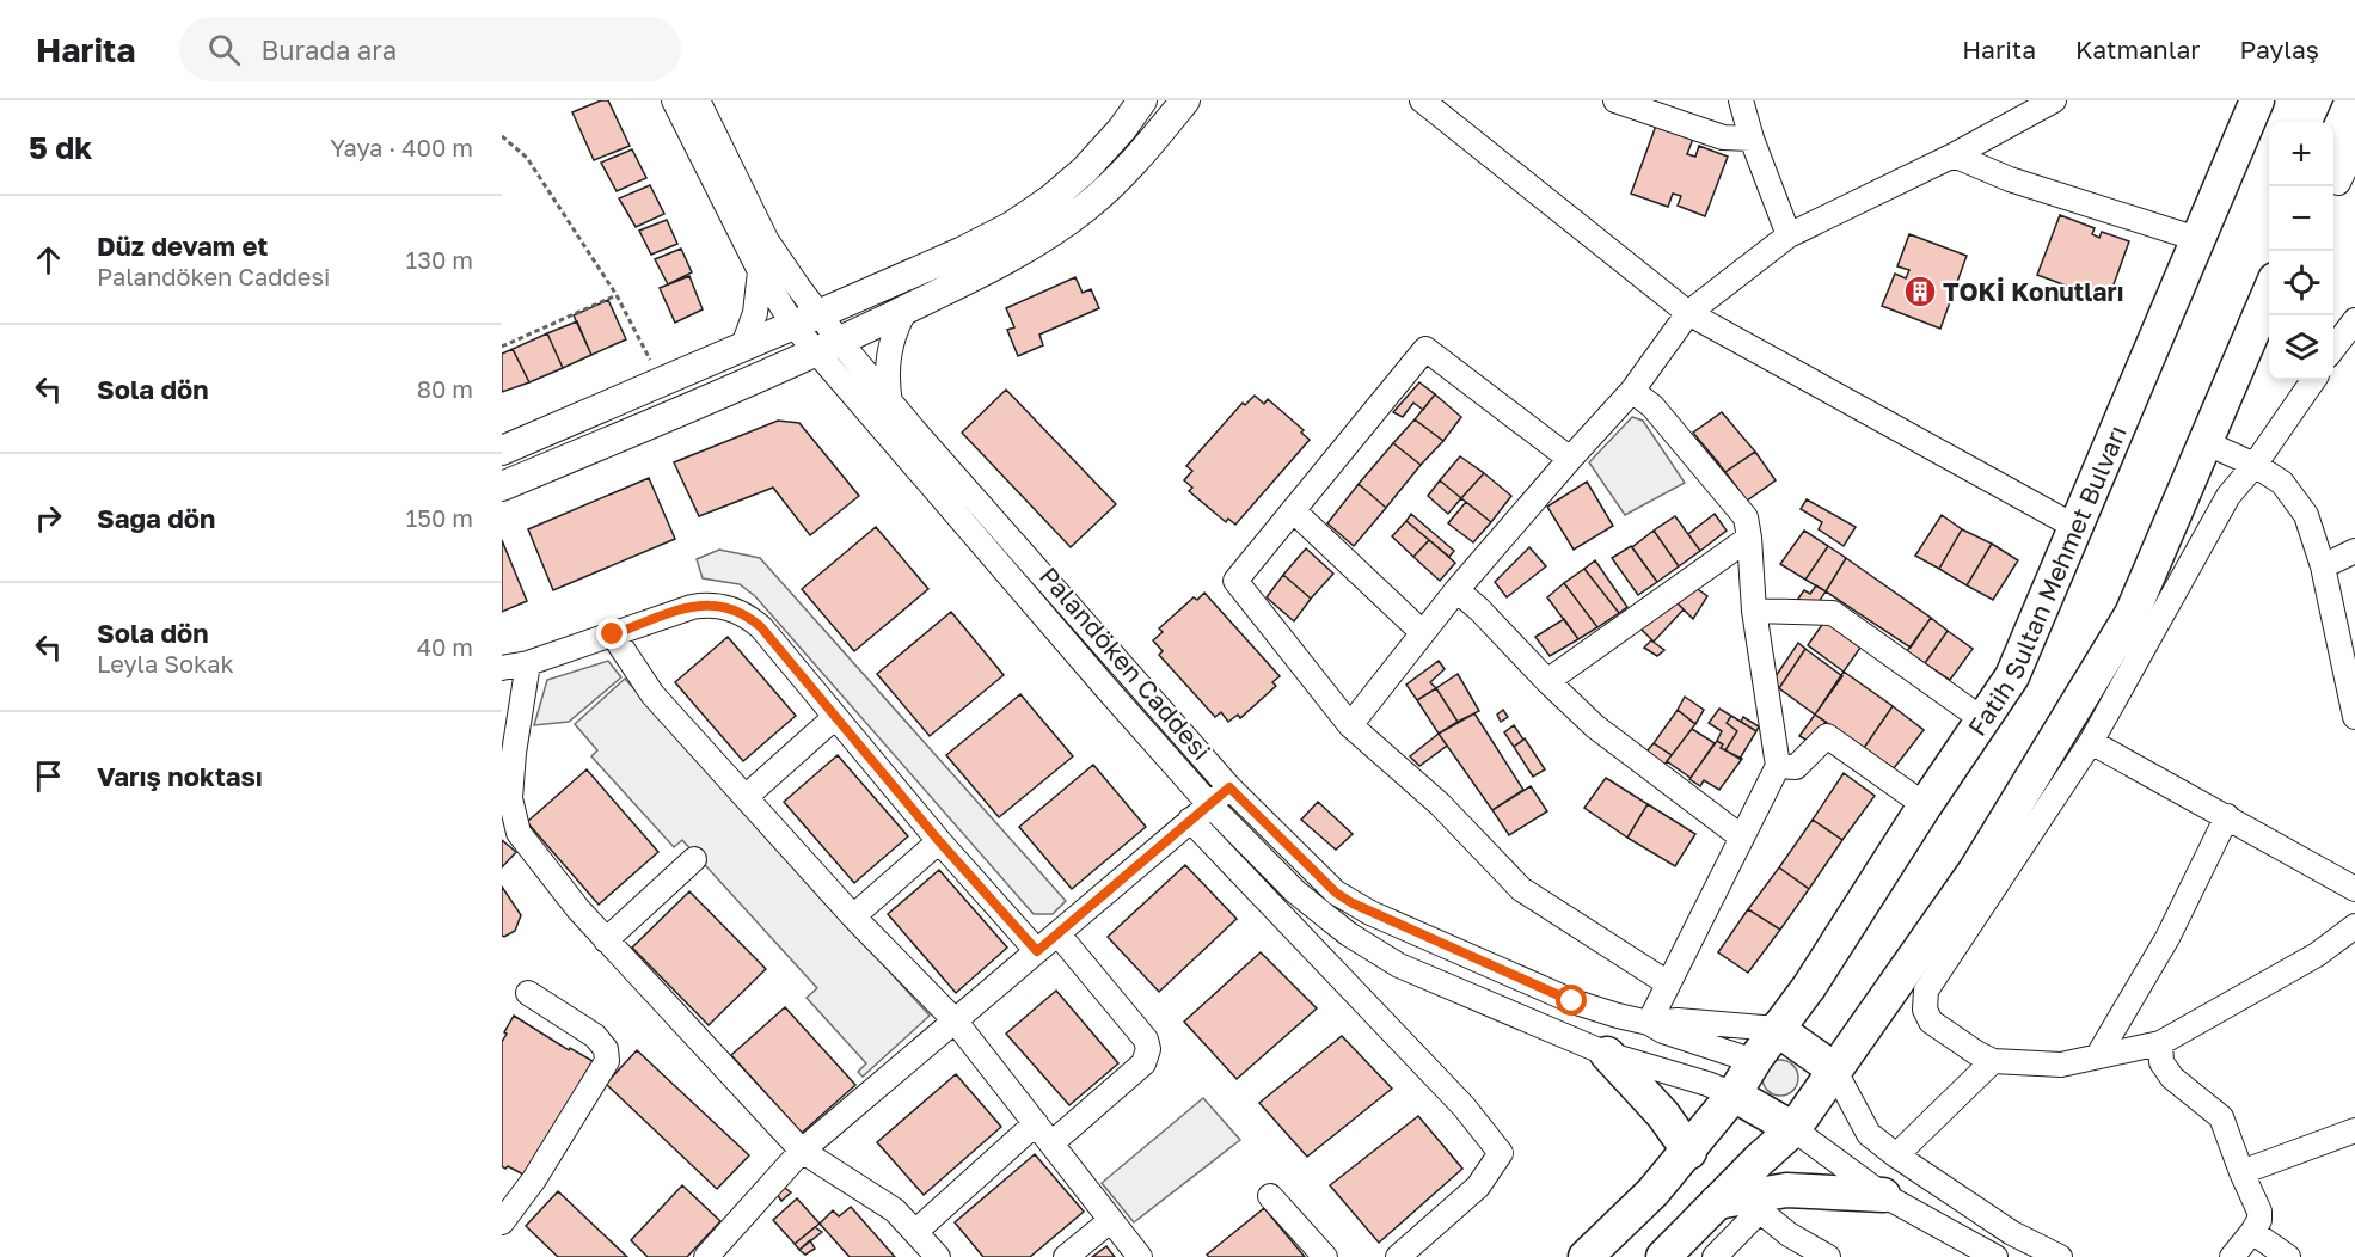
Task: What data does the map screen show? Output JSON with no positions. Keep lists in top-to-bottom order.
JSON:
{
  "streets": {
    "highway": ["Fatih Sultan Mehmet Bulvarı"],
    "street": ["Palandöken Caddesi"]
  },
  "crossings": [
    ["Fatih Sultan Mehmet Bulvarı", "Palandöken Caddesi"]
  ],
  "places": {
    "building": ["TOKİ Konutları"]
  },
  "page": {
    "header": "Harita",
    "search": "Burada ara",
    "nav": ["Harita", "Katmanlar", "Paylaş"],
    "heading": ["5 dk", "Yaya · 400 m"],
    "map_buttons": ["+", "−"],
    "list": [
      ["Düz devam et", "Palandöken Caddesi", "130 m"],
      ["Sola dön", "80 m"],
      ["Sağa dön", "150 m"],
      ["Sola dön", "Leyla Sokak", "40 m"],
      "Varış noktası"
    ]
  }
}
